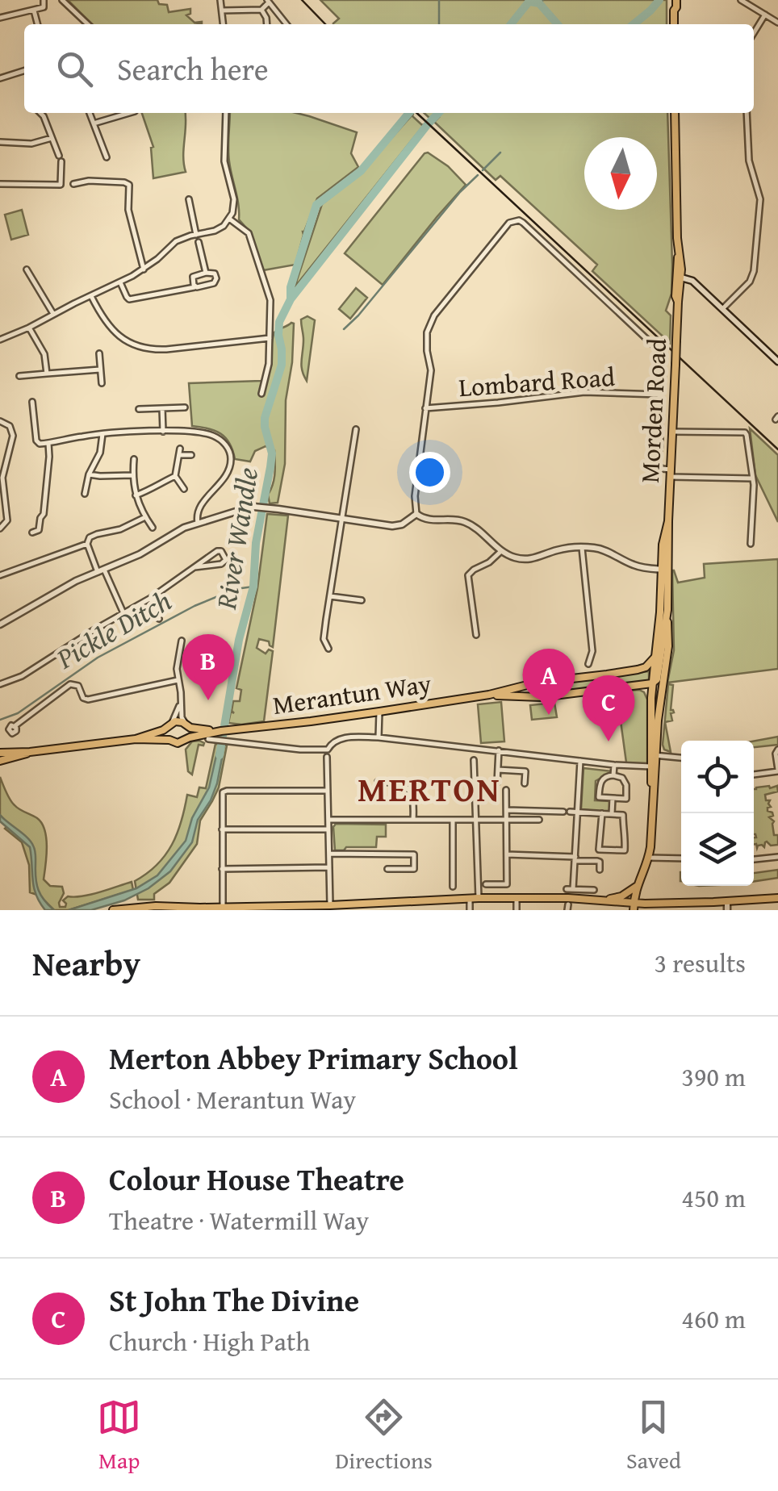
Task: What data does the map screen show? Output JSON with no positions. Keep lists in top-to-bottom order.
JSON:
{
  "streets": {
    "main road": ["Morden Road", "Merantun Way"],
    "street": ["Lombard Road"]
  },
  "crossings": [
    ["Morden Road", "Merantun Way"]
  ],
  "districts": ["MERTON"],
  "water": ["River Wandle", "Pickle Ditch"],
  "north": "bottom",
  "page": {
    "search": "Search here",
    "pins": ["B", "A", "C"],
    "heading": ["Nearby", "3 results"],
    "list": [
      {
        "mark": "A",
        "name": "Merton Abbey Primary School",
        "note": "School · Merantun Way",
        "value": "390 m"
      },
      {
        "mark": "B",
        "name": "Colour House Theatre",
        "note": "Theatre · Watermill Way",
        "value": "450 m"
      },
      {
        "mark": "C",
        "name": "St John The Divine",
        "note": "Church · High Path",
        "value": "460 m"
      }
    ],
    "nav": ["Map", "Directions", "Saved"]
  }
}
